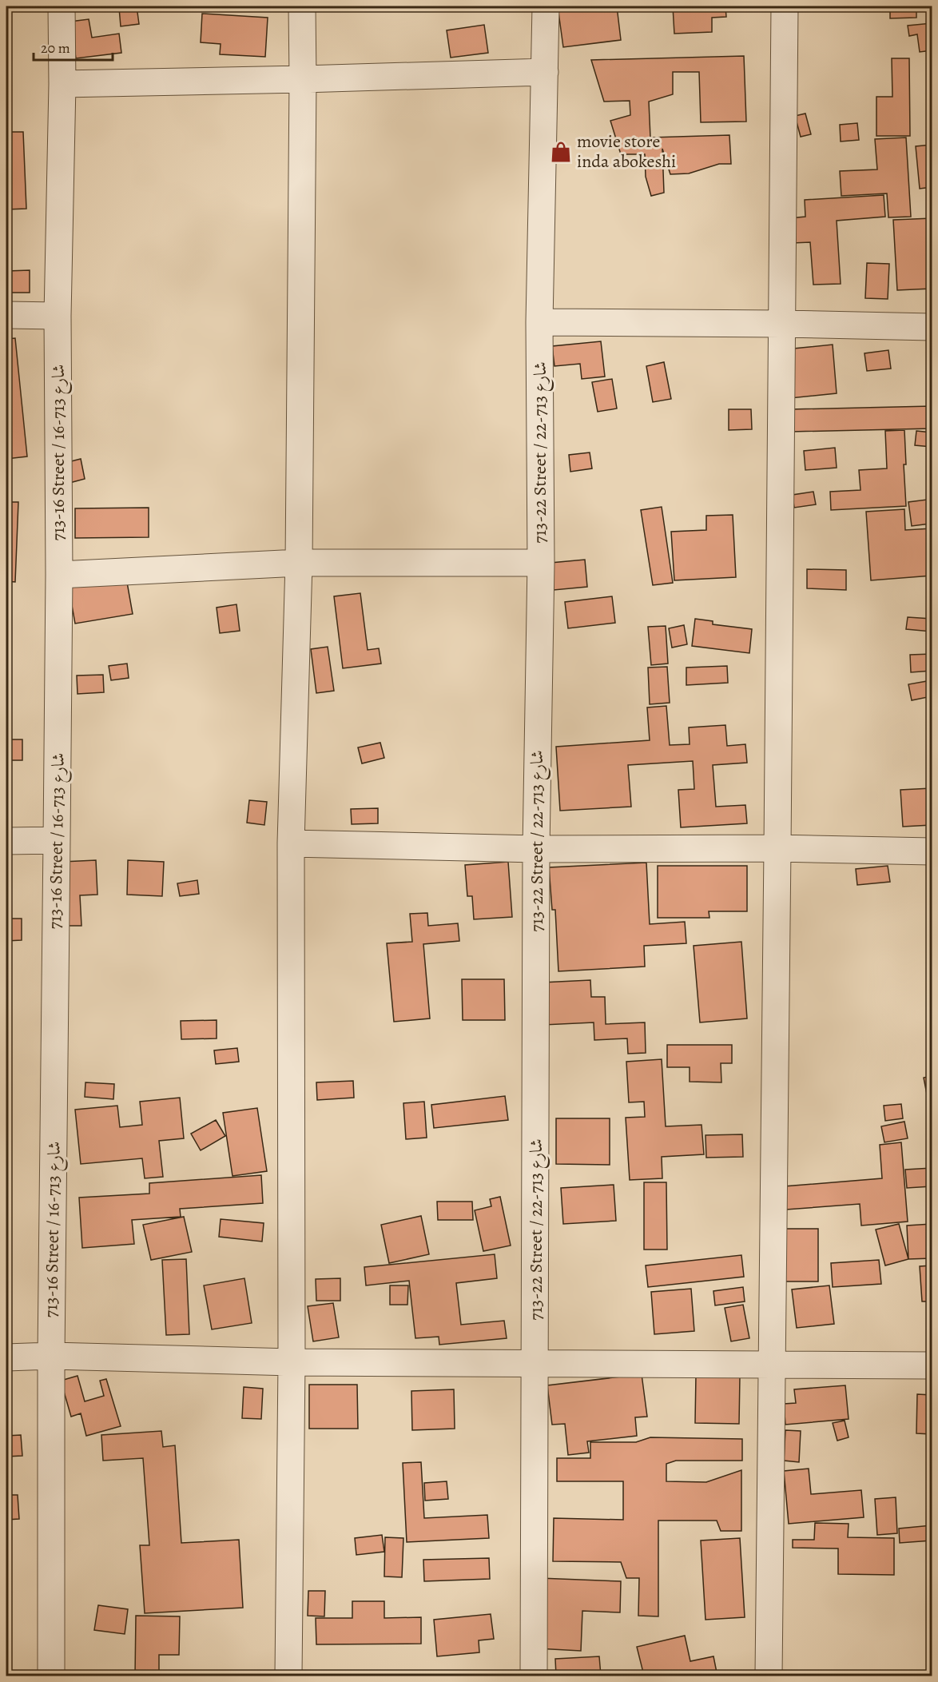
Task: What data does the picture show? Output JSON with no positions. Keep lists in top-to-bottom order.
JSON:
{
  "streets": {
    "street": ["713-16 Street / شارع 713-16", "713-22 Street / شارع 713-22"]
  },
  "places": {
    "shop": ["movie store inda abokeshi"]
  },
  "scale_bar": "20 m"
}
